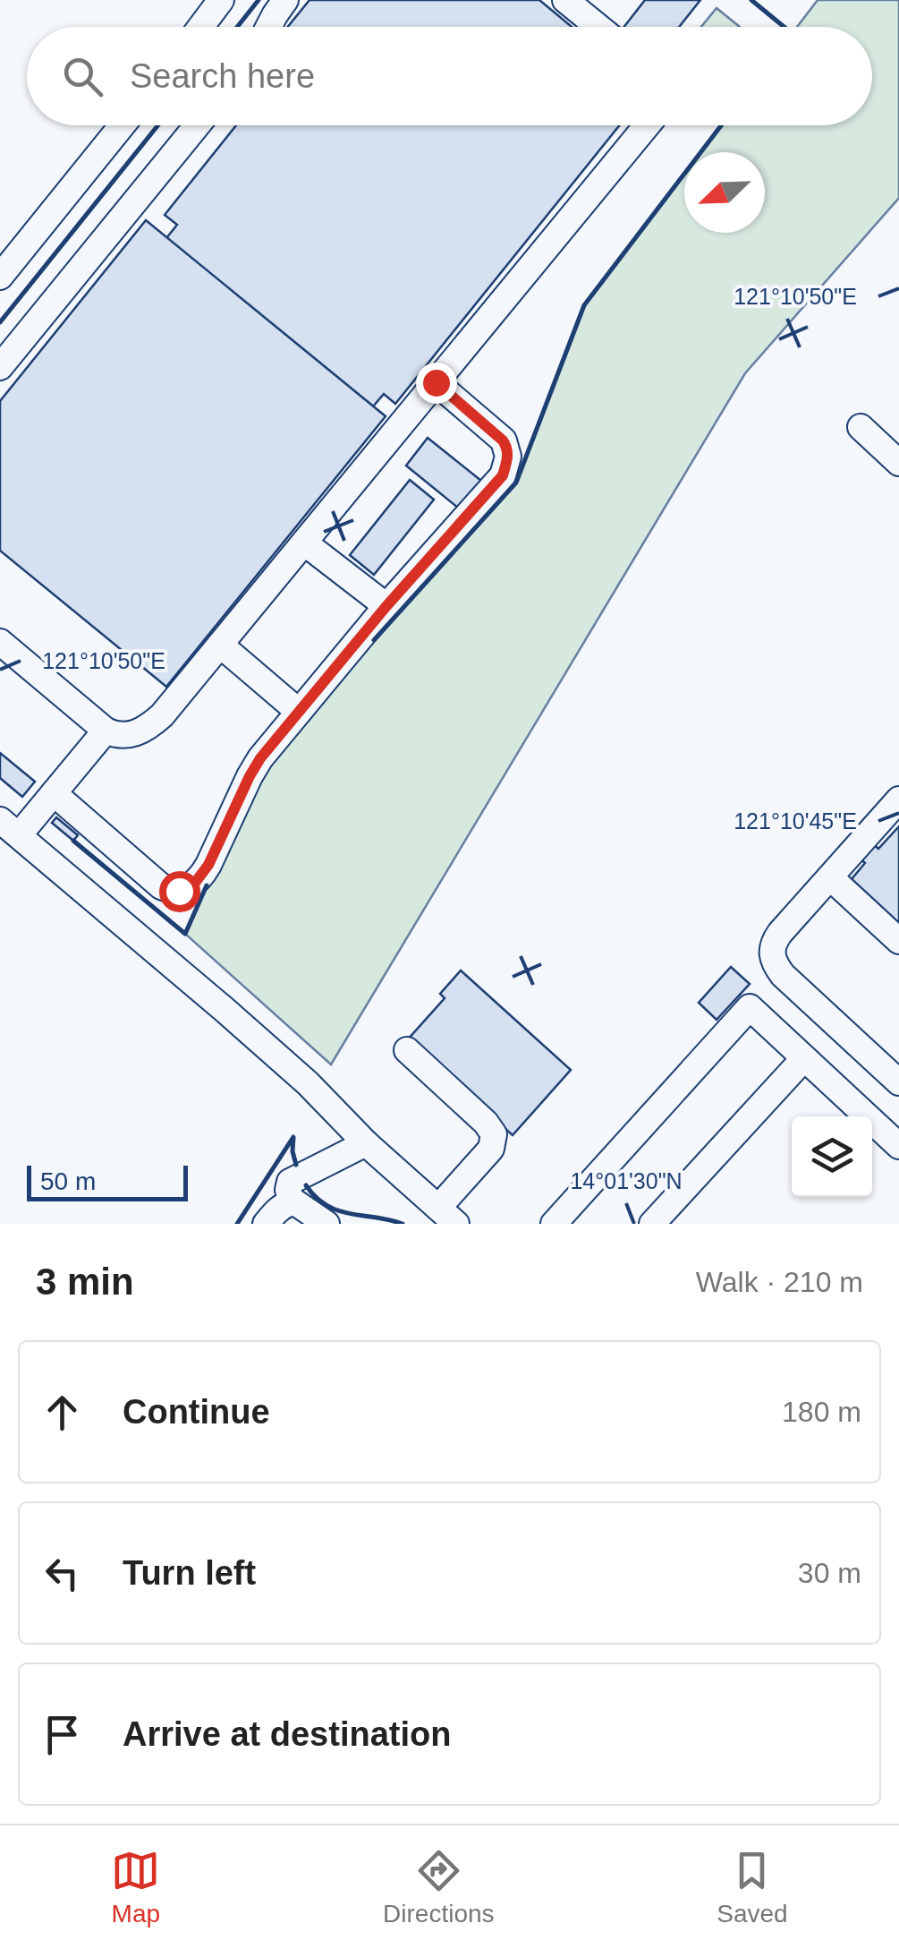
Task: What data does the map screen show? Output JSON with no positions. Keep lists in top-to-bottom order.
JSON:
{
  "scale_bar": "50 m",
  "north": "bottom left",
  "page": {
    "search": "Search here",
    "scale": "50 m",
    "heading": ["3 min", "Walk · 210 m"],
    "list": [
      ["Continue", "180 m"],
      ["Turn left", "30 m"],
      "Arrive at destination"
    ],
    "nav": ["Map", "Directions", "Saved"]
  },
  "coordinates": ["121°10'50\"E", "121°10'45\"E", "14°01'30\"N"]
}
